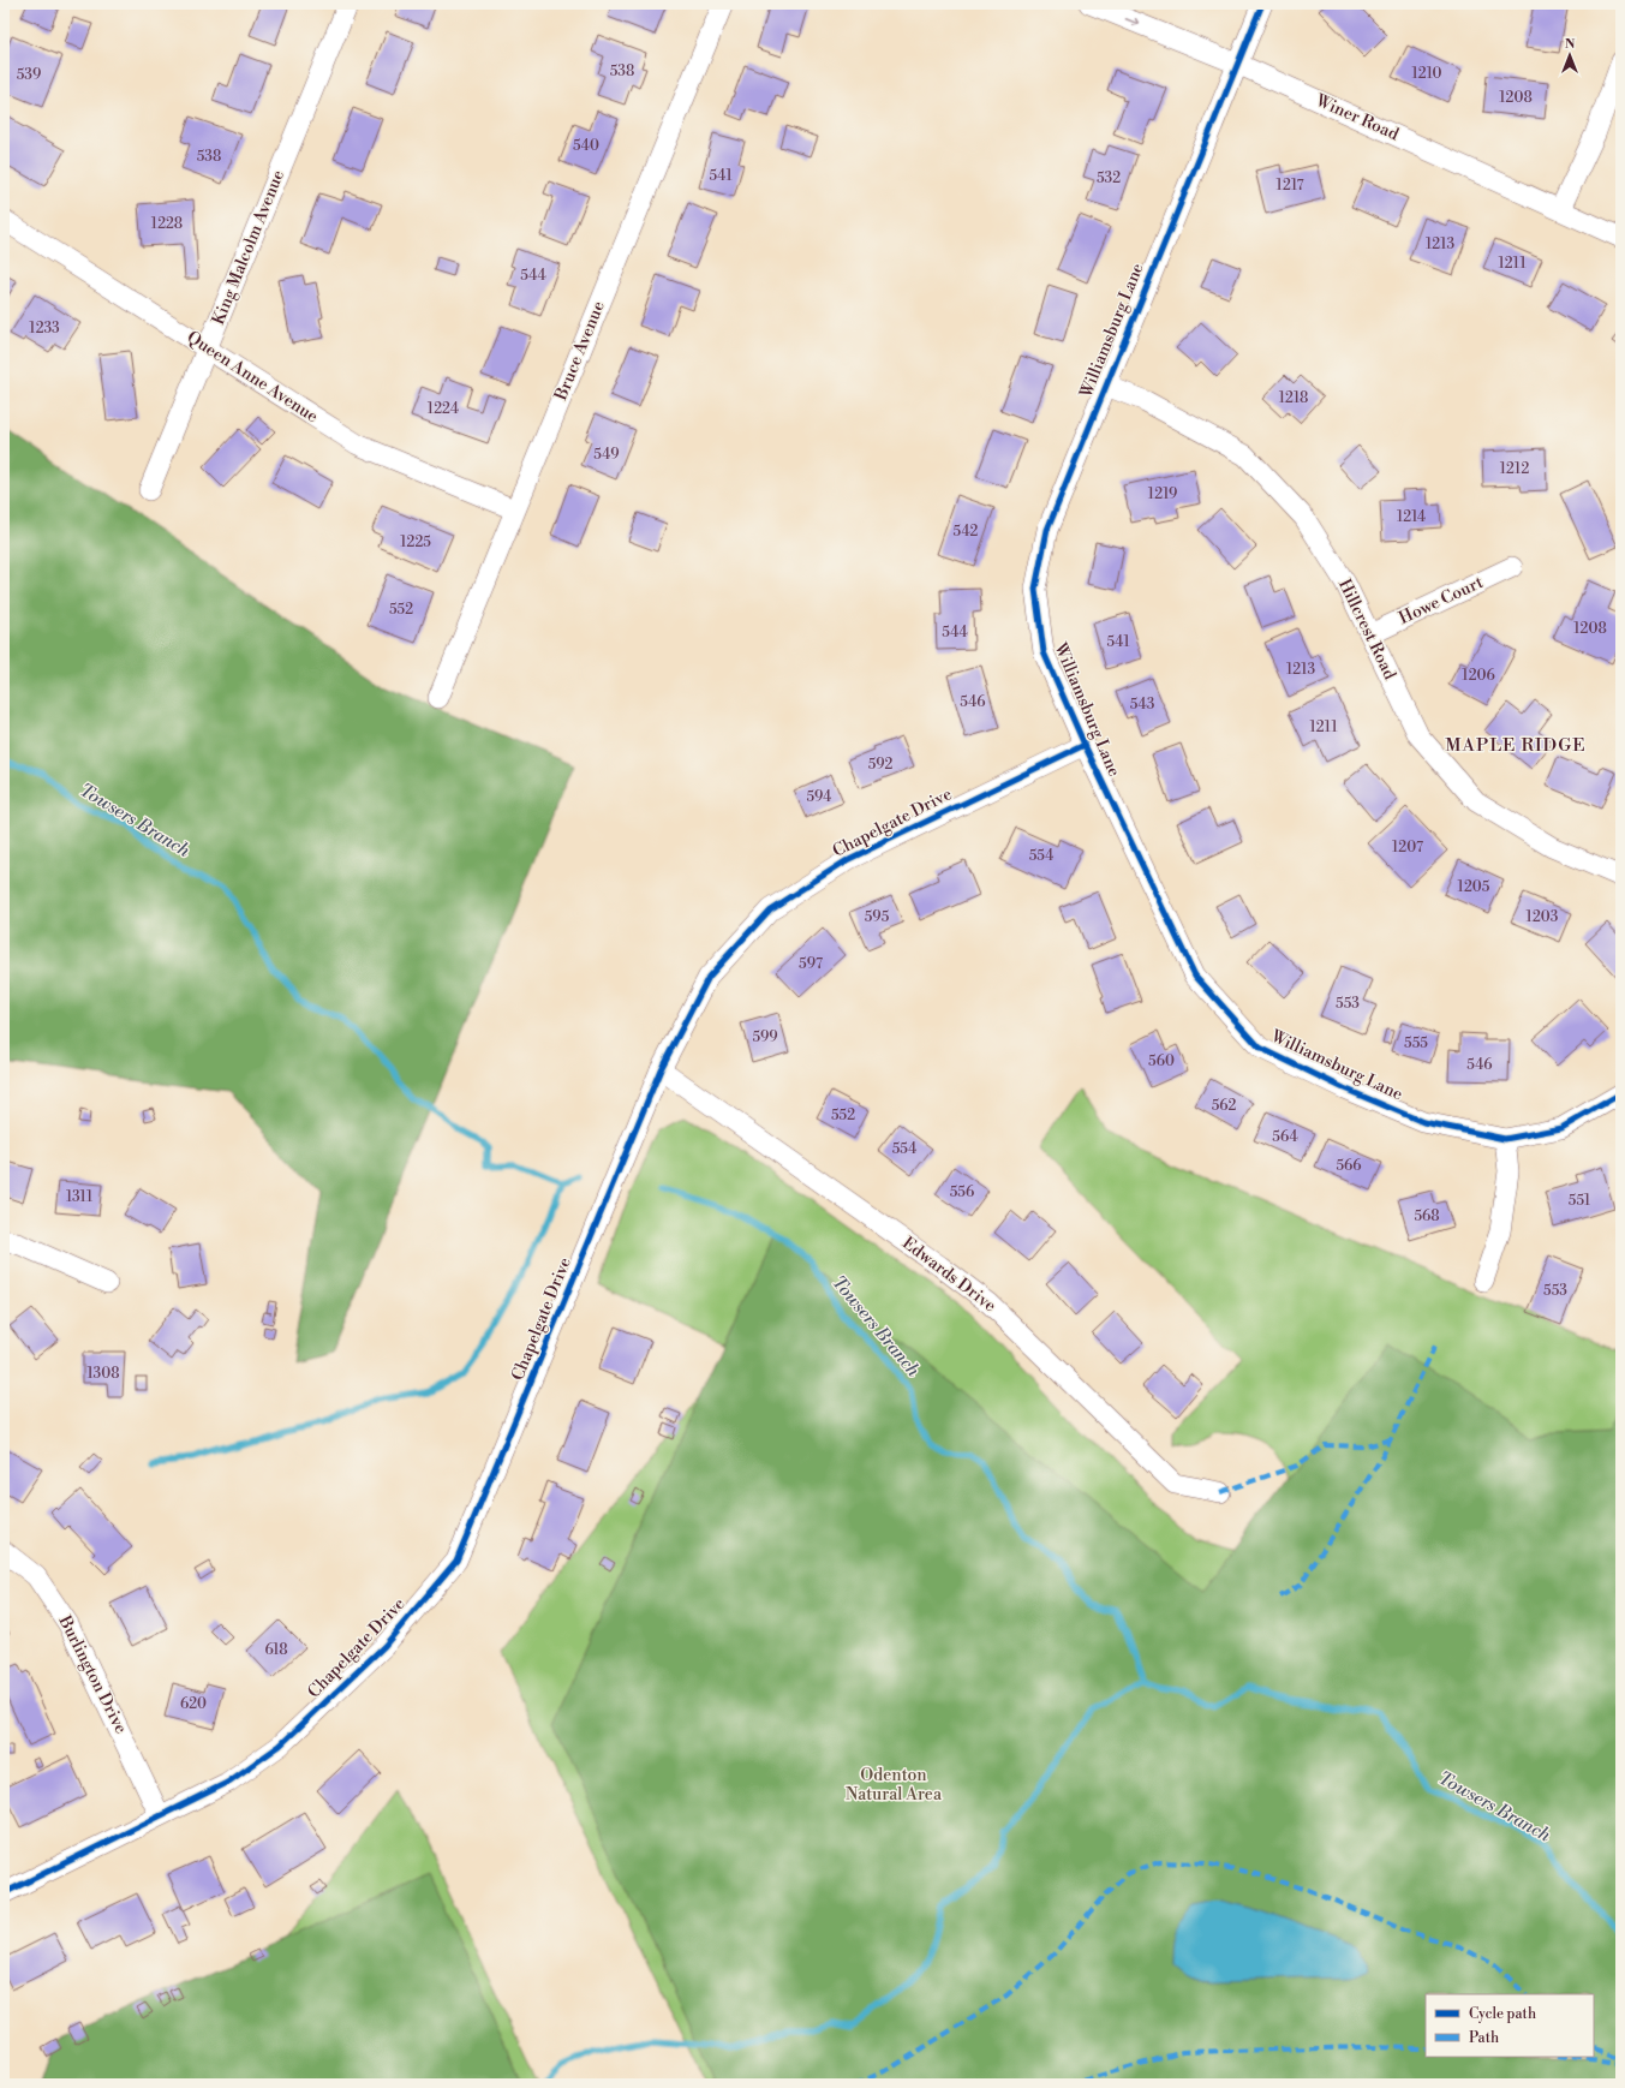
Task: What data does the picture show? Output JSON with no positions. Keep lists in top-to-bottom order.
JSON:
{
  "streets": {
    "street": [
      "Winer Road",
      "King Malcolm Avenue",
      "Williamsburg Lane",
      "Bruce Avenue",
      "Queen Anne Avenue",
      "Howe Court",
      "Hillcrest Road",
      "Chapelgate Drive",
      "Edwards Drive",
      "Burlington Drive"
    ]
  },
  "crossings": [
    ["Winer Road", "Williamsburg Lane"],
    ["King Malcolm Avenue", "Queen Anne Avenue"],
    ["Williamsburg Lane", "Hillcrest Road"],
    ["Williamsburg Lane", "Chapelgate Drive"],
    ["Bruce Avenue", "Queen Anne Avenue"],
    ["Howe Court", "Hillcrest Road"],
    ["Chapelgate Drive", "Edwards Drive"],
    ["Chapelgate Drive", "Burlington Drive"]
  ],
  "districts": ["MAPLE RIDGE"],
  "water": ["Towsers Branch"],
  "parks": ["Odenton Natural Area"],
  "house_numbers": [
    "538",
    "1210",
    "539",
    "1208",
    "540",
    "538",
    "541",
    "532",
    "1217",
    "1228",
    "1213",
    "1211",
    "544",
    "1233",
    "1218",
    "1224",
    "549",
    "1212",
    "1219",
    "1214",
    "542",
    "1225",
    "552",
    "1208",
    "544",
    "541",
    "1213",
    "1206",
    "546",
    "543",
    "1211",
    "592",
    "594",
    "1207",
    "554",
    "1205",
    "595",
    "1203",
    "597",
    "553",
    "599",
    "555",
    "560",
    "546",
    "562",
    "552",
    "564",
    "554",
    "566",
    "556",
    "1311",
    "551",
    "568",
    "553",
    "1308",
    "618",
    "620"
  ],
  "legend": ["Cycle path", "Path"],
  "north": "top"
}
